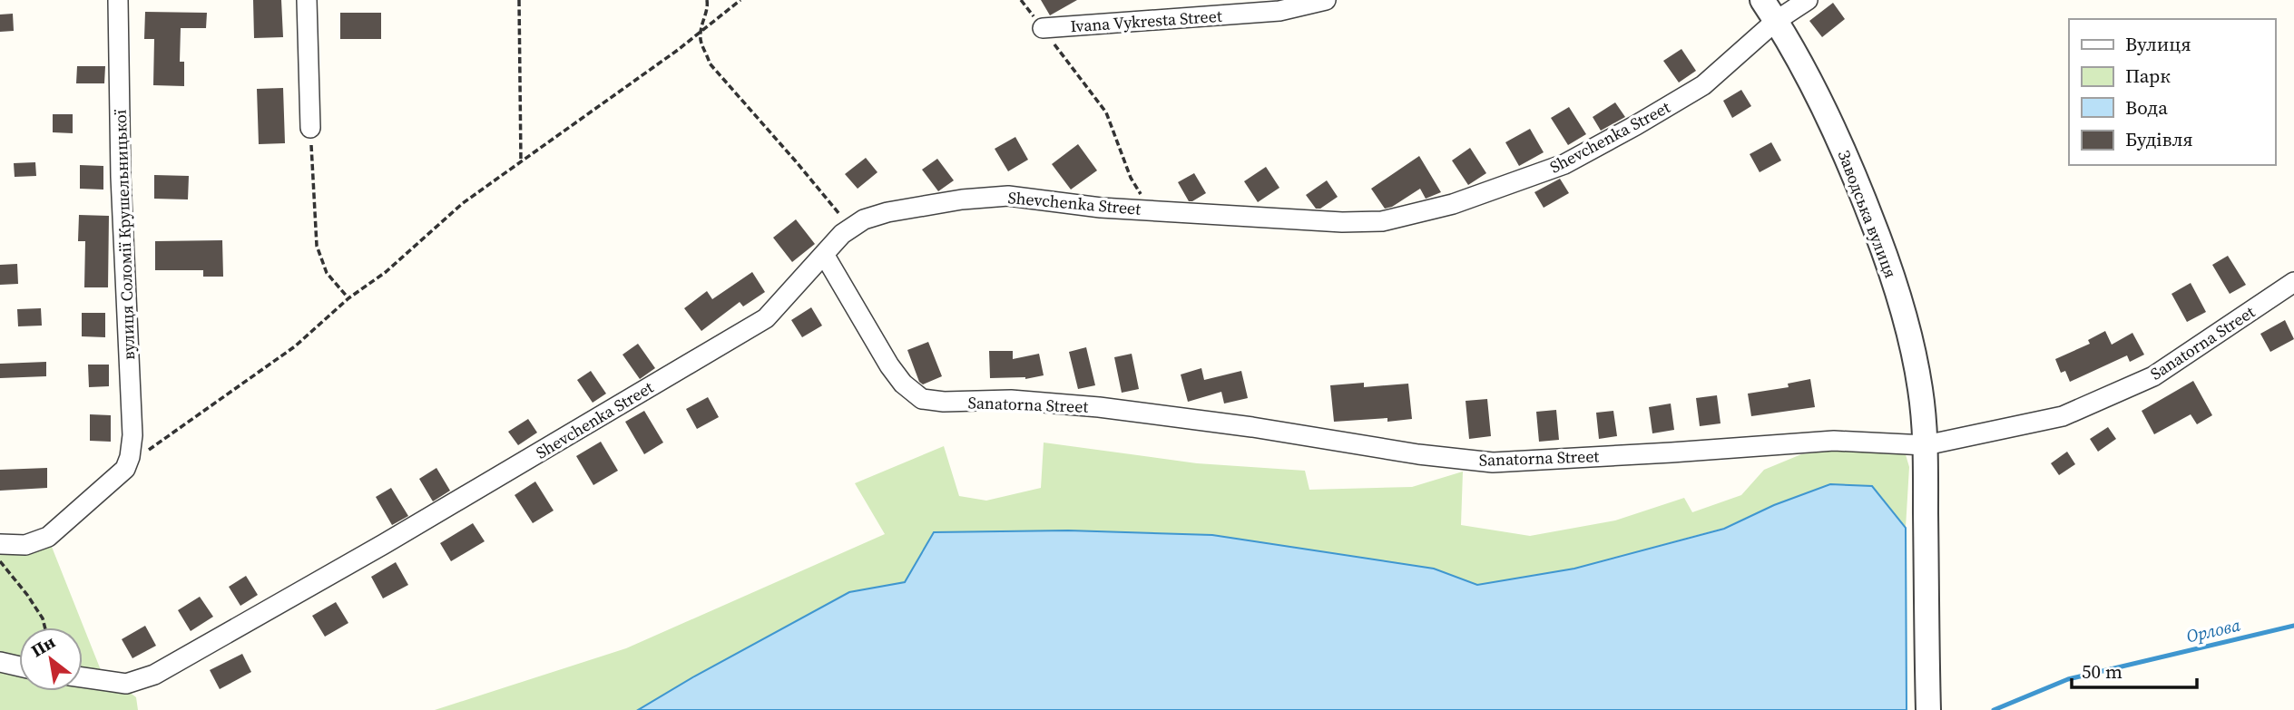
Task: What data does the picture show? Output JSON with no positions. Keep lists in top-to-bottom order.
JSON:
{
  "streets": {
    "street": [
      "Ivana Vykresta Street",
      "Shevchenka Street",
      "Заводська вулиця",
      "вулиця Соломії Крушельницької",
      "Sanatorna Street"
    ]
  },
  "crossings": [
    ["Shevchenka Street", "Заводська вулиця"],
    ["Shevchenka Street", "Sanatorna Street"],
    ["Заводська вулиця", "Sanatorna Street"]
  ],
  "water": ["Орлова"],
  "legend": [
    "Вулиця",
    "Парк",
    "Вода",
    "Будівля"
  ],
  "scale_bar": "50 m",
  "north": "top left"
}
